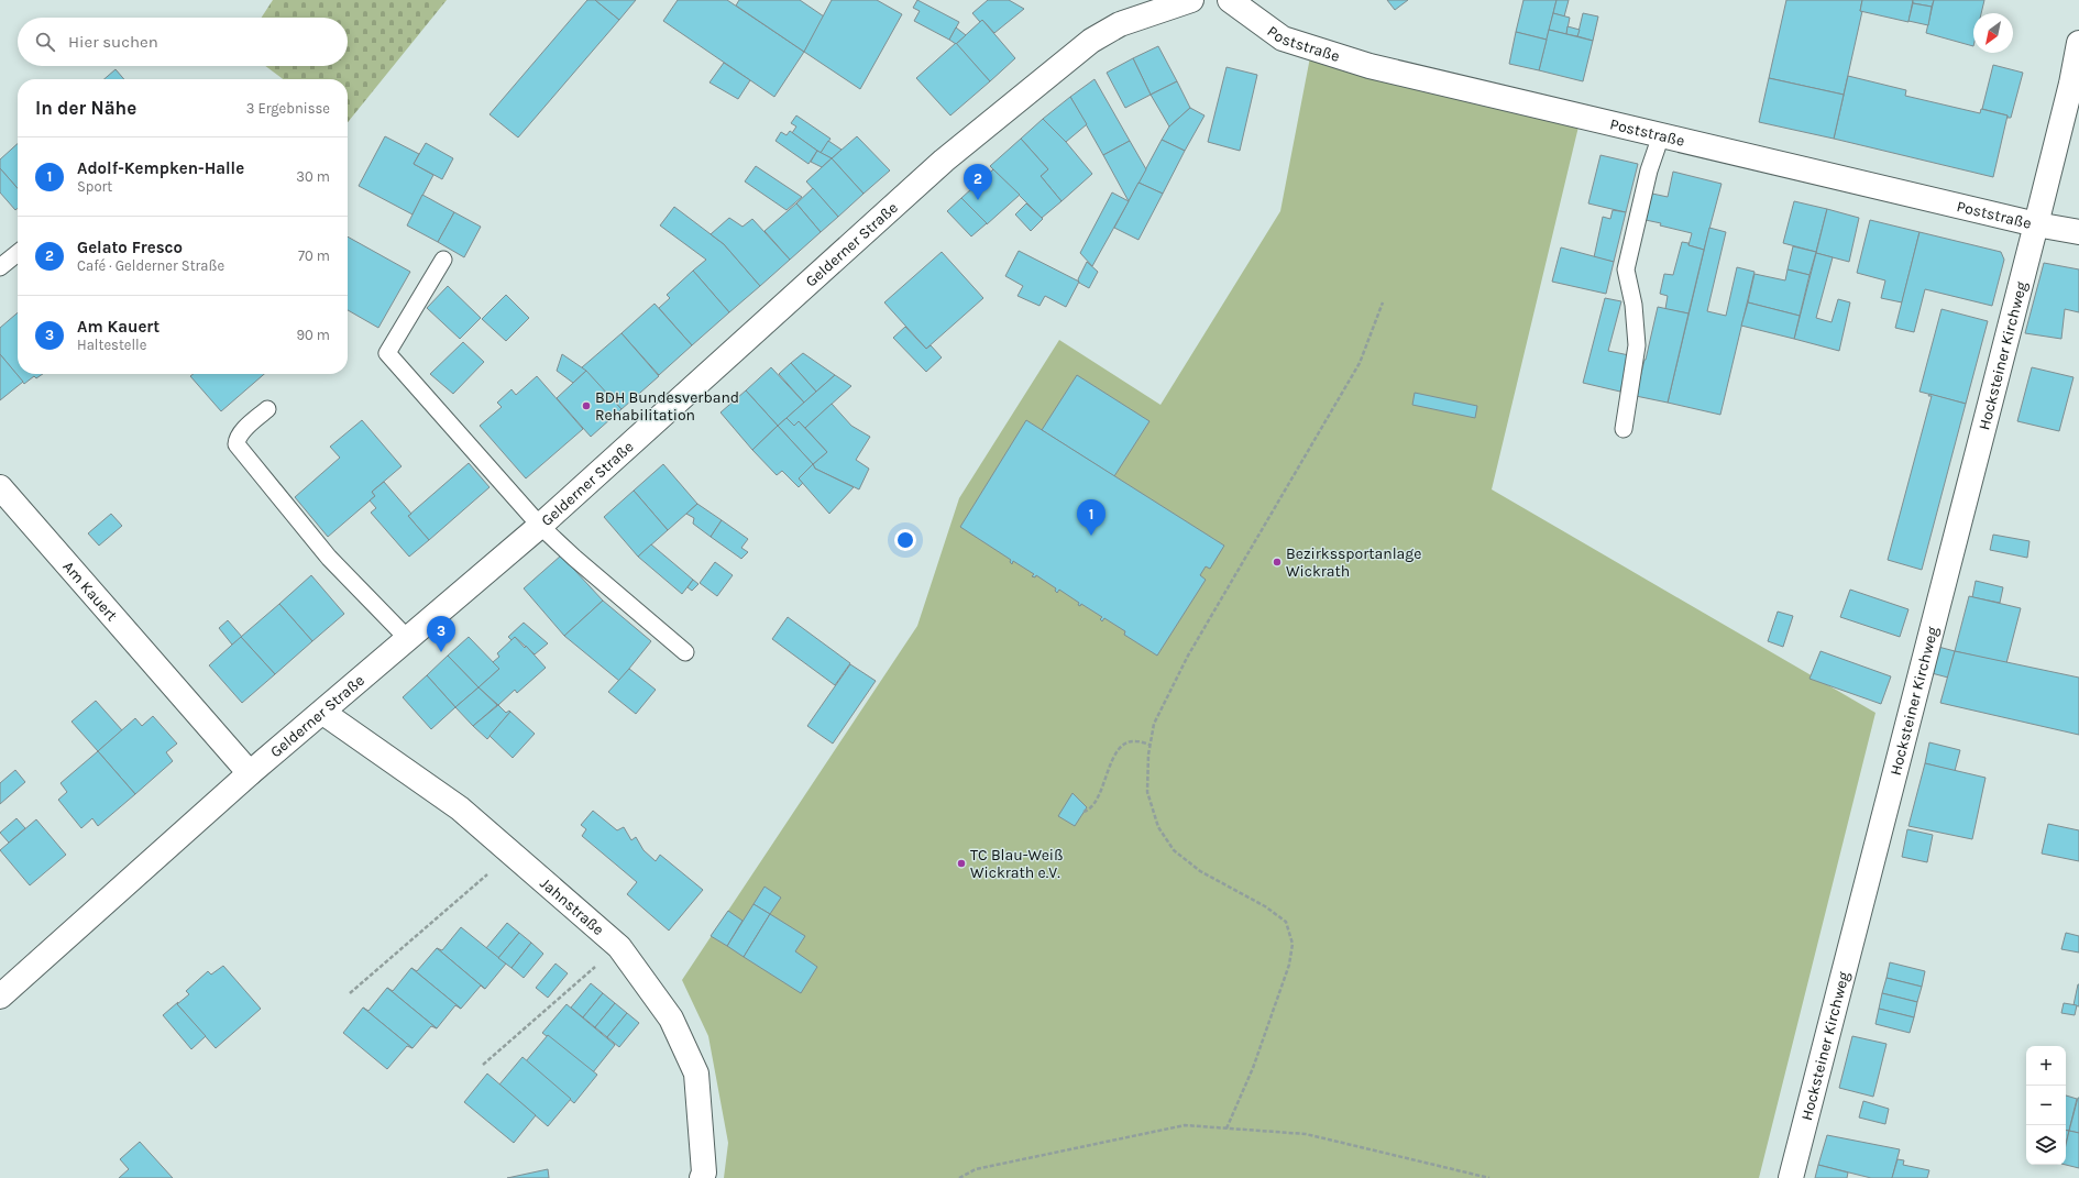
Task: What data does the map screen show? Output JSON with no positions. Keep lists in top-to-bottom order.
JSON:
{
  "streets": {
    "main road": [
      "Poststraße",
      "Gelderner Straße",
      "Hocksteiner Kirchweg",
      "Am Kauert",
      "Jahnstraße"
    ]
  },
  "crossings": [
    ["Poststraße", "Hocksteiner Kirchweg"],
    ["Gelderner Straße", "Am Kauert"],
    ["Gelderner Straße", "Jahnstraße"]
  ],
  "places": ["BDH Bundesverband Rehabilitation", "Bezirkssportanlage Wickrath", "TC Blau-Weiß Wickrath e.V."],
  "north": "bottom left",
  "page": {
    "search": "Hier suchen",
    "heading": ["In der Nähe", "3 Ergebnisse"],
    "list": [
      {
        "mark": "1",
        "name": "Adolf-Kempken-Halle",
        "note": "Sport",
        "value": "30 m"
      },
      {
        "mark": "2",
        "name": "Gelato Fresco",
        "note": "Café · Gelderner Straße",
        "value": "70 m"
      },
      {
        "mark": "3",
        "name": "Am Kauert",
        "note": "Haltestelle",
        "value": "90 m"
      }
    ],
    "pins": ["2", "1", "3"],
    "map_buttons": ["+", "−"]
  }
}
